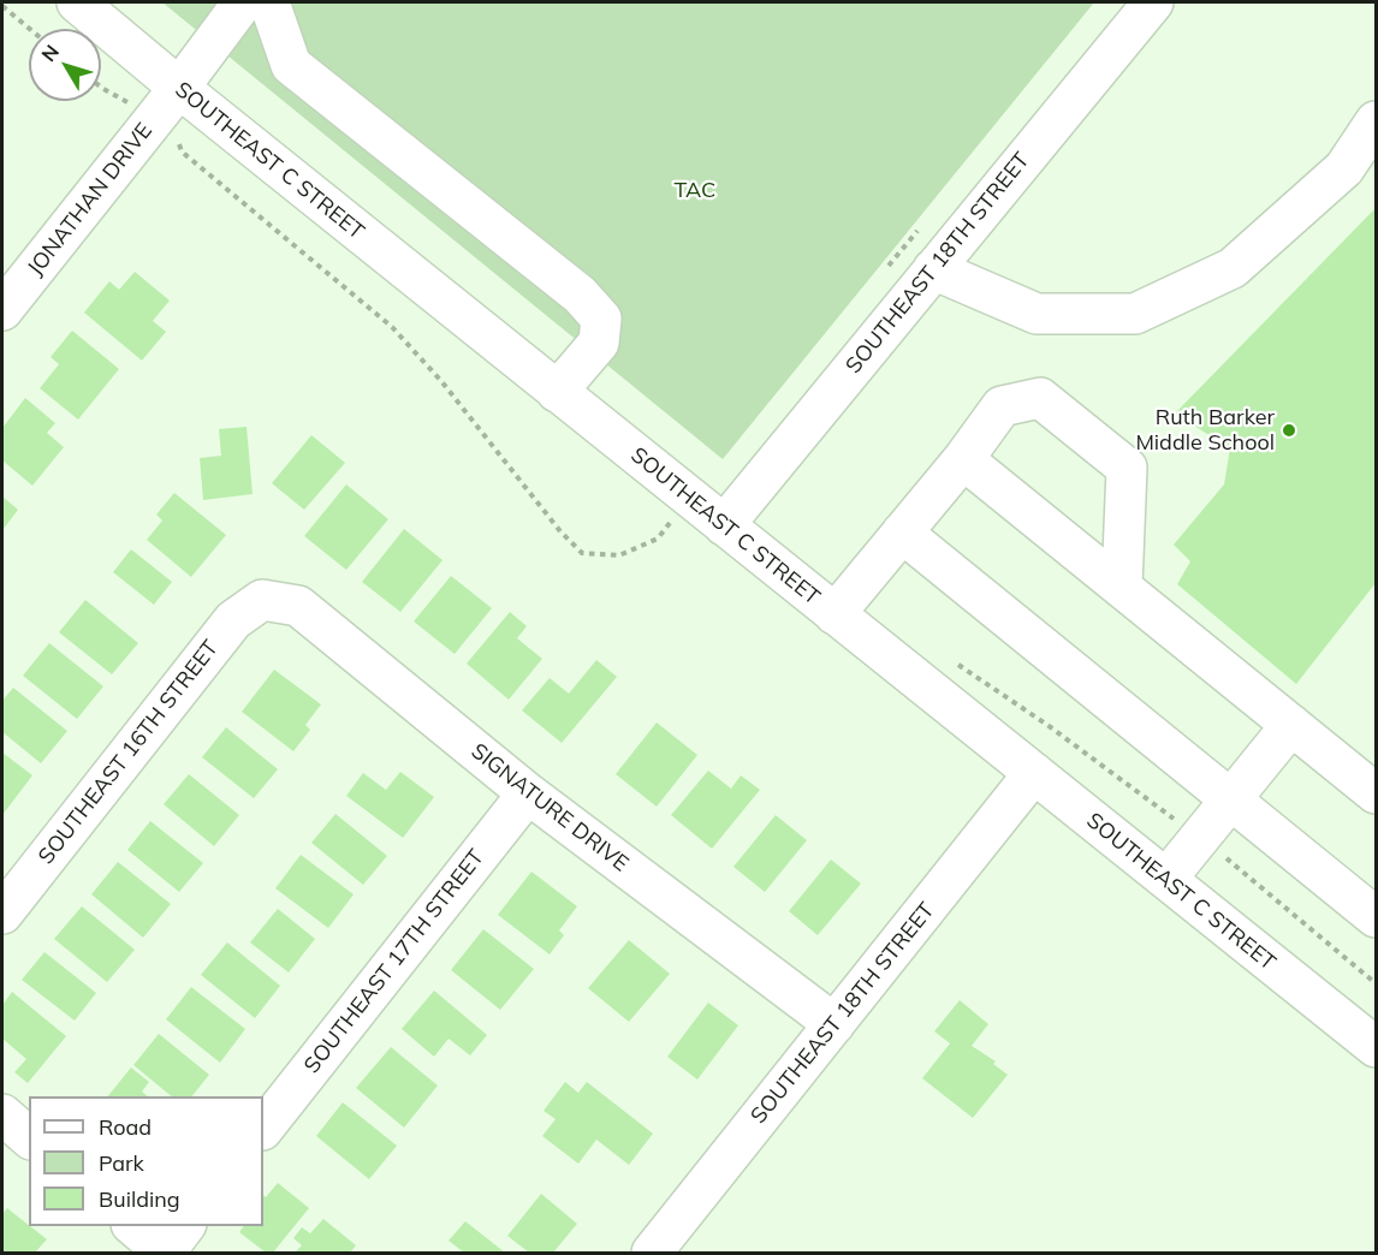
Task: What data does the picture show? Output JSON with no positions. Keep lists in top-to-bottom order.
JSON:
{
  "streets": {
    "street": [
      "SOUTHEAST C STREET",
      "JONATHAN DRIVE",
      "SOUTHEAST 18TH STREET",
      "SOUTHEAST 16TH STREET",
      "SIGNATURE DRIVE",
      "SOUTHEAST 17TH STREET"
    ]
  },
  "crossings": [
    ["SOUTHEAST C STREET", "JONATHAN DRIVE"],
    ["SOUTHEAST C STREET", "SOUTHEAST 18TH STREET"],
    ["SOUTHEAST 18TH STREET", "SIGNATURE DRIVE"],
    ["SOUTHEAST 16TH STREET", "SIGNATURE DRIVE"],
    ["SIGNATURE DRIVE", "SOUTHEAST 17TH STREET"]
  ],
  "parks": ["TAC"],
  "places": ["Ruth Barker Middle School"],
  "legend": ["Road", "Park", "Building"],
  "north": "top left"
}
